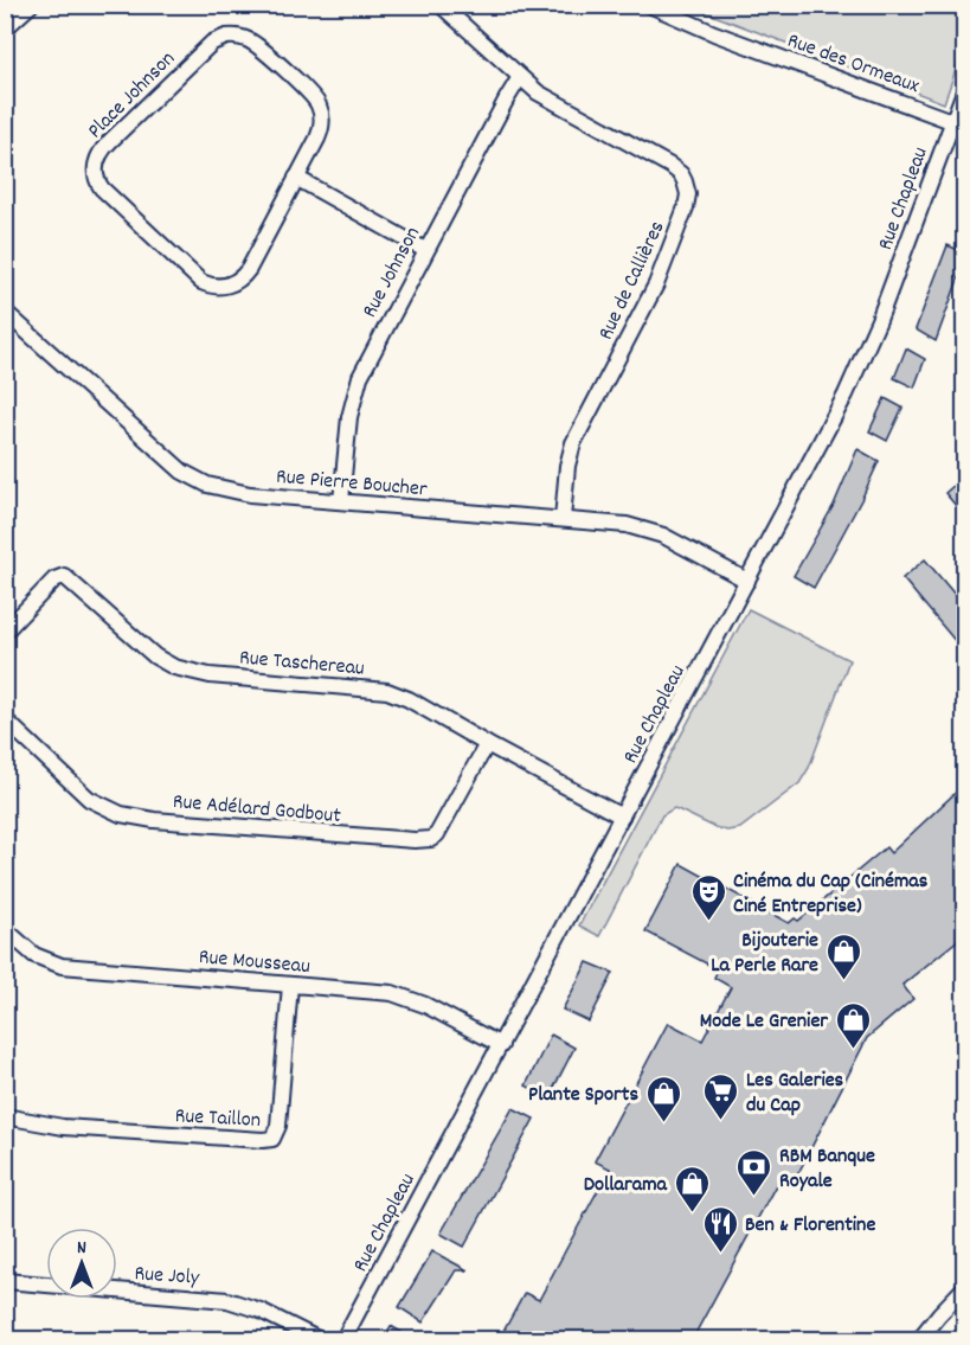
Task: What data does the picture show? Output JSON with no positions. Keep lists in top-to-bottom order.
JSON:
{
  "streets": {
    "street": [
      "Rue des Ormeaux",
      "Place Johnson",
      "Rue Chapleau",
      "Rue Johnson",
      "Rue de Callières",
      "Rue Pierre Boucher",
      "Rue Taschereau",
      "Rue Adélard Godbout",
      "Rue Mousseau",
      "Rue Taillon",
      "Rue Joly"
    ]
  },
  "crossings": [
    ["Rue des Ormeaux", "Rue Chapleau"],
    ["Rue Chapleau", "Rue Pierre Boucher"],
    ["Rue Chapleau", "Rue Taschereau"],
    ["Rue Chapleau", "Rue Mousseau"],
    ["Rue Johnson", "Rue de Callières"],
    ["Rue Johnson", "Rue Pierre Boucher"],
    ["Rue de Callières", "Rue Pierre Boucher"],
    ["Rue Taschereau", "Rue Adélard Godbout"],
    ["Rue Mousseau", "Rue Taillon"]
  ],
  "places": {
    "theatre": ["Cinéma du Cap (Cinémas Ciné Entreprise)"],
    "shop": [
      "Bijouterie La Perle Rare",
      "Mode Le Grenier",
      "Plante Sports",
      "Dollarama"
    ],
    "supermarket": ["Les Galeries du Cap"],
    "bank": ["RBM Banque Royale"],
    "restaurant": ["Ben & Florentine"]
  },
  "north": "top"
}
